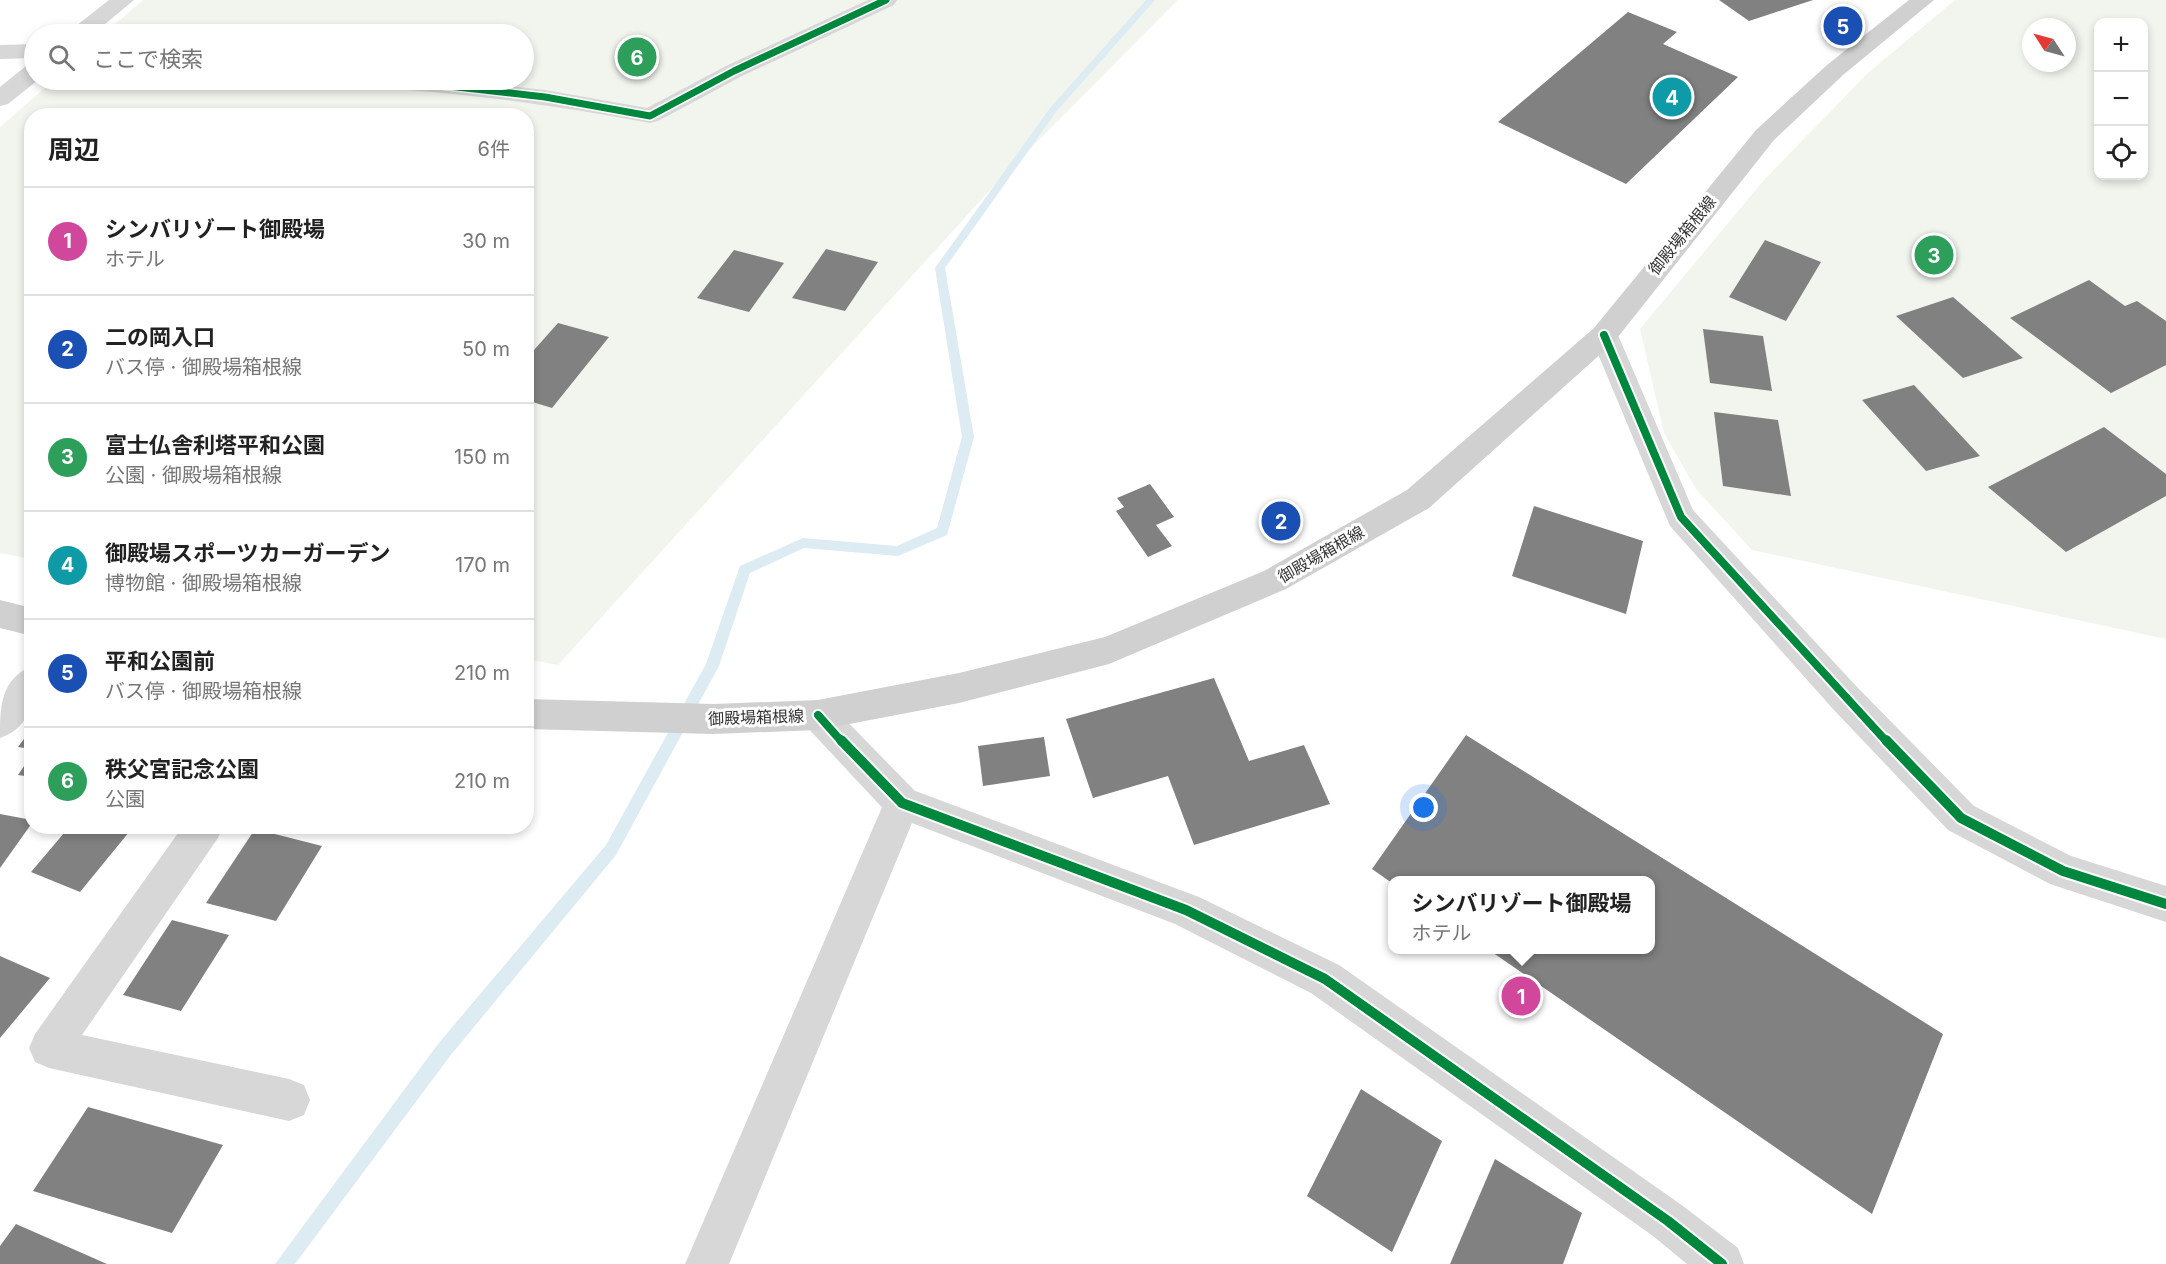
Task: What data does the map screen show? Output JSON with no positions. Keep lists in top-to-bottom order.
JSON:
{
  "streets": {
    "main road": ["御殿場箱根線"]
  },
  "north": "top left",
  "page": {
    "pins": [
      "5",
      "6",
      "4",
      "3",
      "2",
      "1"
    ],
    "map_buttons": ["+", "−"],
    "search": "ここで検索",
    "heading": ["周辺", "6件"],
    "list": [
      {
        "mark": "1",
        "name": "シンバリゾート御殿場",
        "note": "ホテル",
        "value": "30 m"
      },
      {
        "mark": "2",
        "name": "二の岡入口",
        "note": "バス停 · 御殿場箱根線",
        "value": "50 m"
      },
      {
        "mark": "3",
        "name": "富士仏舎利塔平和公園",
        "note": "公園 · 御殿場箱根線",
        "value": "150 m"
      },
      {
        "mark": "4",
        "name": "御殿場スポーツカーガーデン",
        "note": "博物館 · 御殿場箱根線",
        "value": "170 m"
      },
      {
        "mark": "5",
        "name": "平和公園前",
        "note": "バス停 · 御殿場箱根線",
        "value": "210 m"
      },
      {
        "mark": "6",
        "name": "秩父宮記念公園",
        "note": "公園",
        "value": "210 m"
      }
    ],
    "popup": ["シンバリゾート御殿場", "ホテル"]
  }
}
